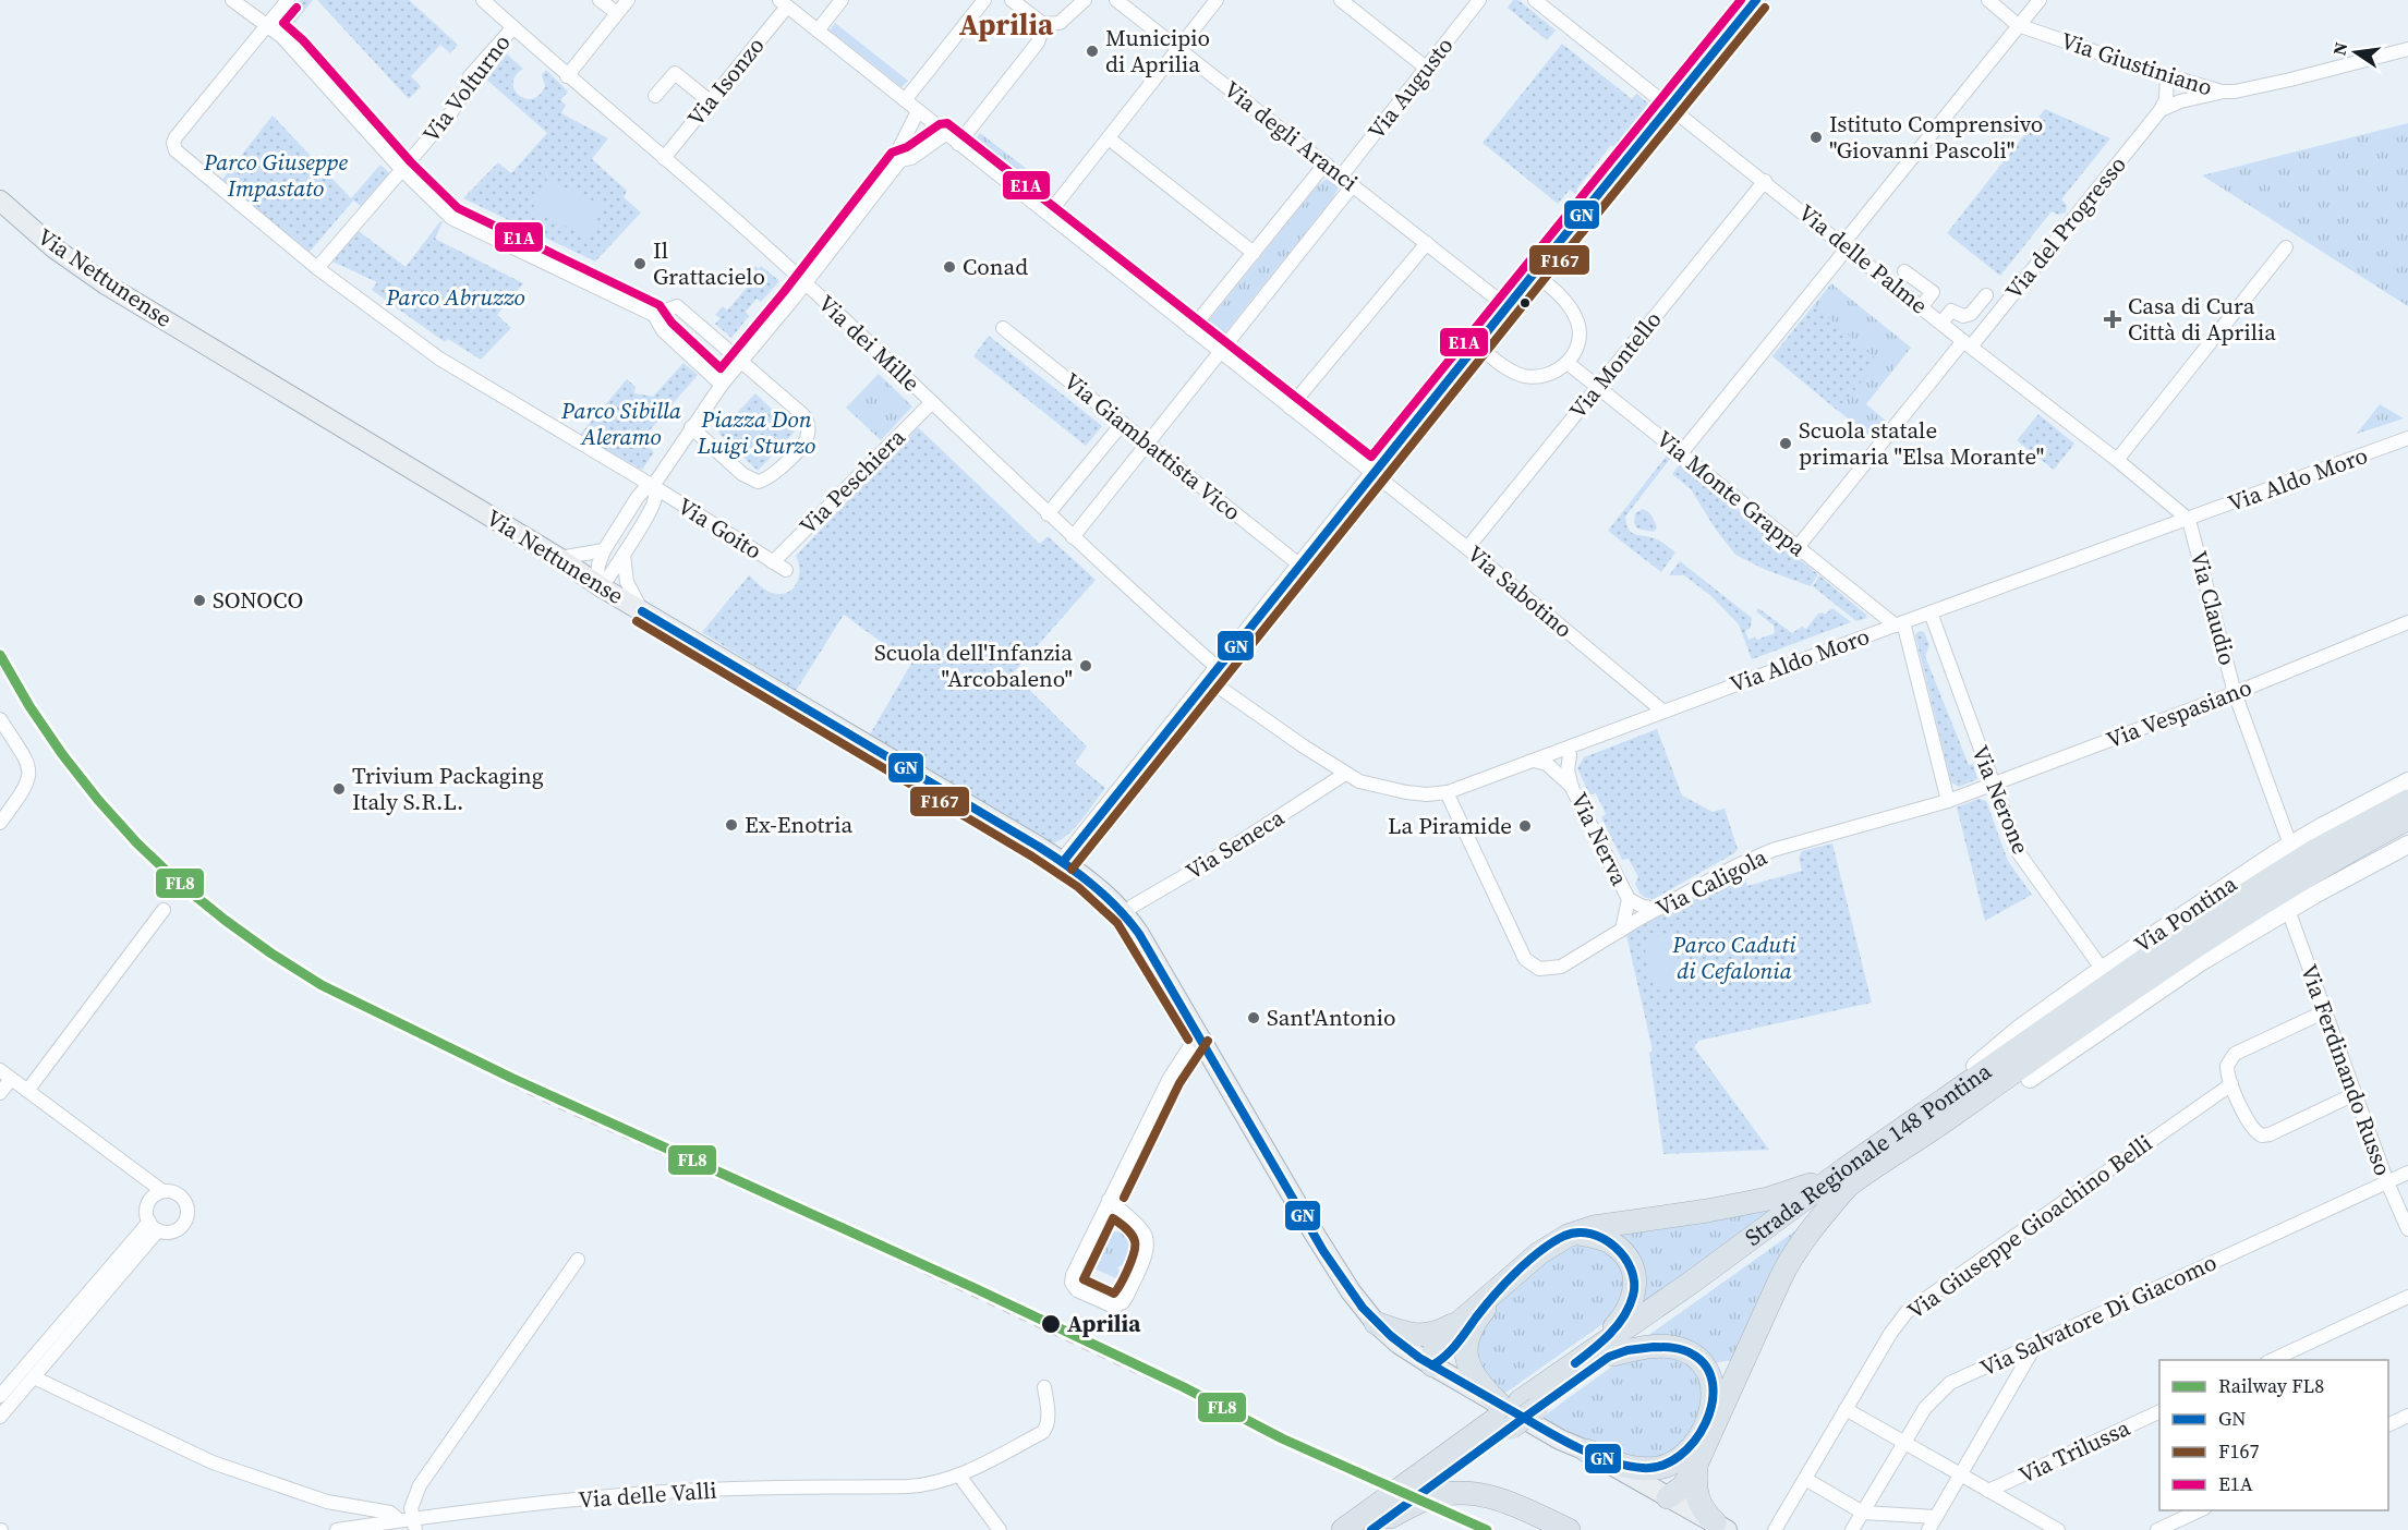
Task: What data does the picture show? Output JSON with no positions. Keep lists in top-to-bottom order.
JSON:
{
  "streets": {
    "highway": ["Strada Regionale 148 Pontina"],
    "main road": ["Via Nettunense"],
    "street": [
      "Via Giustiniano",
      "Via Isonzo",
      "Via Volturno",
      "Via Augusto",
      "Via degli Aranci",
      "Via del Progresso",
      "Via delle Palme",
      "Via dei Mille",
      "Via Montello",
      "Via Giambattista Vico",
      "Via Aldo Moro",
      "Via Peschiera",
      "Via Monte Grappa",
      "Via Goito",
      "Via Sabotino",
      "Via Claudio",
      "Via Vespasiano",
      "Via Nerone",
      "Via Nerva",
      "Via Seneca",
      "Via Caligola",
      "Via Pontina",
      "Via Ferdinando Russo",
      "Via Giuseppe Gioachino Belli",
      "Via Salvatore Di Giacomo",
      "Via Trilussa",
      "Via delle Valli"
    ]
  },
  "crossings": [
    ["Via Giustiniano", "Via del Progresso"],
    ["Via Isonzo", "Via dei Mille"],
    ["Via Isonzo", "Via Sabotino"],
    ["Via Volturno", "Via dei Mille"],
    ["Via Volturno", "Via Goito"],
    ["Via Augusto", "Via degli Aranci"],
    ["Via del Progresso", "Via delle Palme"],
    ["Via del Progresso", "Via Monte Grappa"],
    ["Via delle Palme", "Via Montello"],
    ["Via delle Palme", "Via Aldo Moro"],
    ["Via delle Palme", "Via Claudio"],
    ["Via Nettunense", "Via Seneca"],
    ["Via Nettunense", "Strada Regionale 148 Pontina"],
    ["Via dei Mille", "Via Aldo Moro"],
    ["Via dei Mille", "Via Peschiera"],
    ["Via Montello", "Via Monte Grappa"],
    ["Via Montello", "Via Sabotino"],
    ["Via Aldo Moro", "Via Monte Grappa"],
    ["Via Aldo Moro", "Via Sabotino"],
    ["Via Aldo Moro", "Via Claudio"],
    ["Via Aldo Moro", "Via Nerone"],
    ["Via Aldo Moro", "Via Nerva"],
    ["Via Aldo Moro", "Via Seneca"],
    ["Via Aldo Moro", "Via Caligola"],
    ["Via Peschiera", "Via Goito"],
    ["Via Claudio", "Via Vespasiano"],
    ["Via Claudio", "Via Pontina"],
    ["Via Vespasiano", "Via Nerone"],
    ["Via Vespasiano", "Via Caligola"],
    ["Via Nerone", "Via Pontina"],
    ["Via Nerva", "Via Caligola"],
    ["Via Pontina", "Via Ferdinando Russo"],
    ["Via Ferdinando Russo", "Via Salvatore Di Giacomo"]
  ],
  "districts": ["Aprilia"],
  "parks": [
    "Parco Giuseppe Impastato",
    "Parco Abruzzo",
    "Parco Sibilla Aleramo",
    "Piazza Don Luigi Sturzo",
    "Parco Caduti di Cefalonia"
  ],
  "places": {
    "other": [
      "Municipio di Aprilia",
      "Istituto Comprensivo \"Giovanni Pascoli\"",
      "Il Grattacielo",
      "Conad",
      "Scuola statale primaria \"Elsa Morante\"",
      "SONOCO",
      "Scuola dell'Infanzia \"Arcobaleno\"",
      "Trivium Packaging Italy S.R.L.",
      "Ex-Enotria",
      "La Piramide",
      "Sant'Antonio",
      "Aprilia"
    ],
    "health": ["Casa di Cura Città di Aprilia"]
  },
  "lines": [
    "transit line GN",
    "transit line E1A",
    "transit line F167",
    "rail line FL8"
  ],
  "legend": [
    "Railway FL8",
    "GN",
    "F167",
    "E1A"
  ],
  "north": "left"
}
